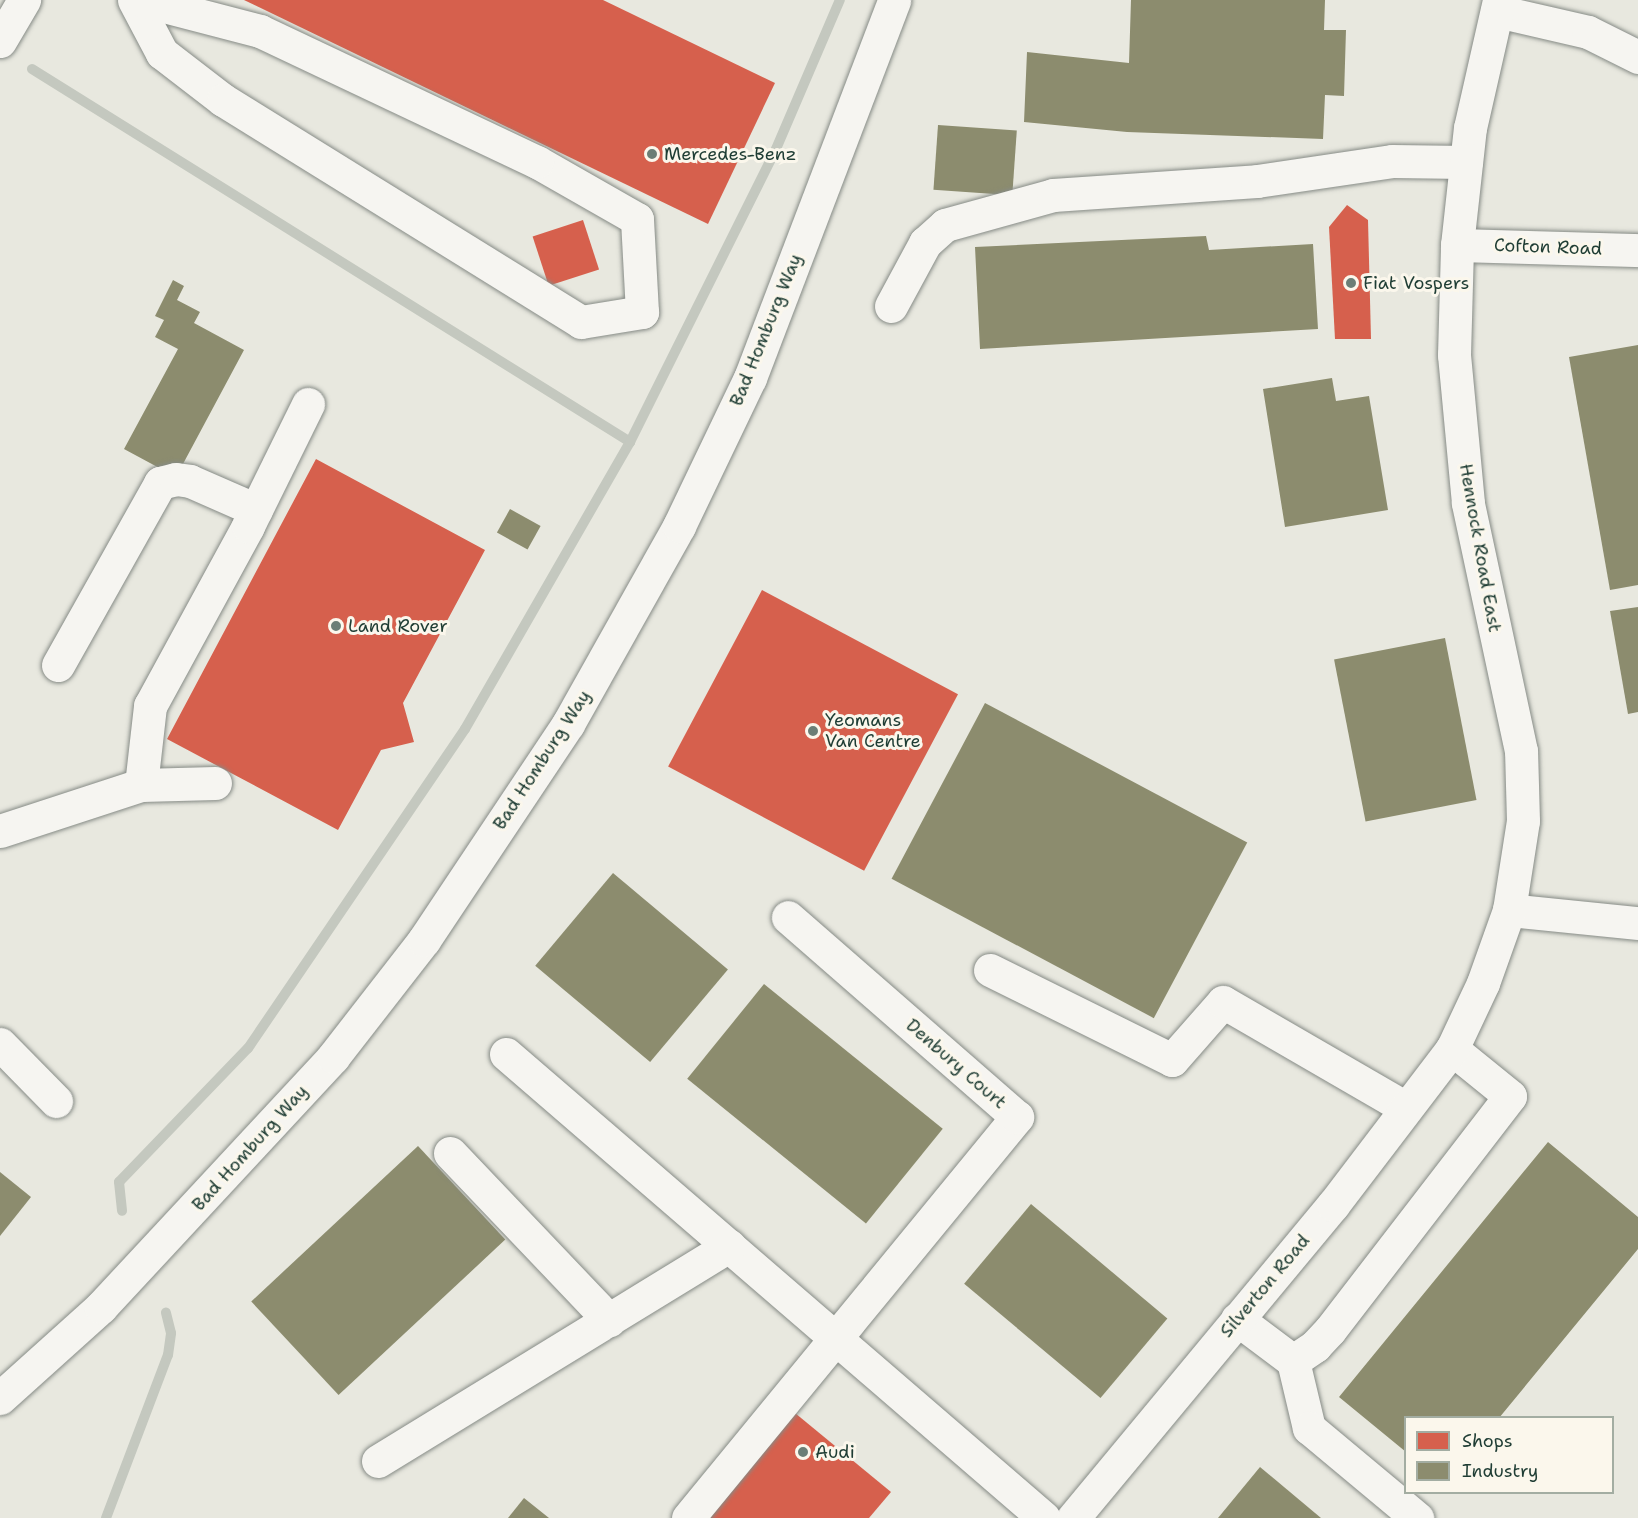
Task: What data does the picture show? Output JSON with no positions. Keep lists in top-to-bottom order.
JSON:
{
  "streets": {
    "street": [
      "Cofton Road",
      "Bad Homburg Way",
      "Hennock Road East",
      "Denbury Court",
      "Silverton Road"
    ]
  },
  "crossings": [
    ["Cofton Road", "Hennock Road East"],
    ["Hennock Road East", "Silverton Road"]
  ],
  "places": [
    "Mercedes-Benz",
    "Fiat Vospers",
    "Land Rover",
    "Yeomans Van Centre",
    "Audi"
  ],
  "legend": ["Shops", "Industry"]
}
